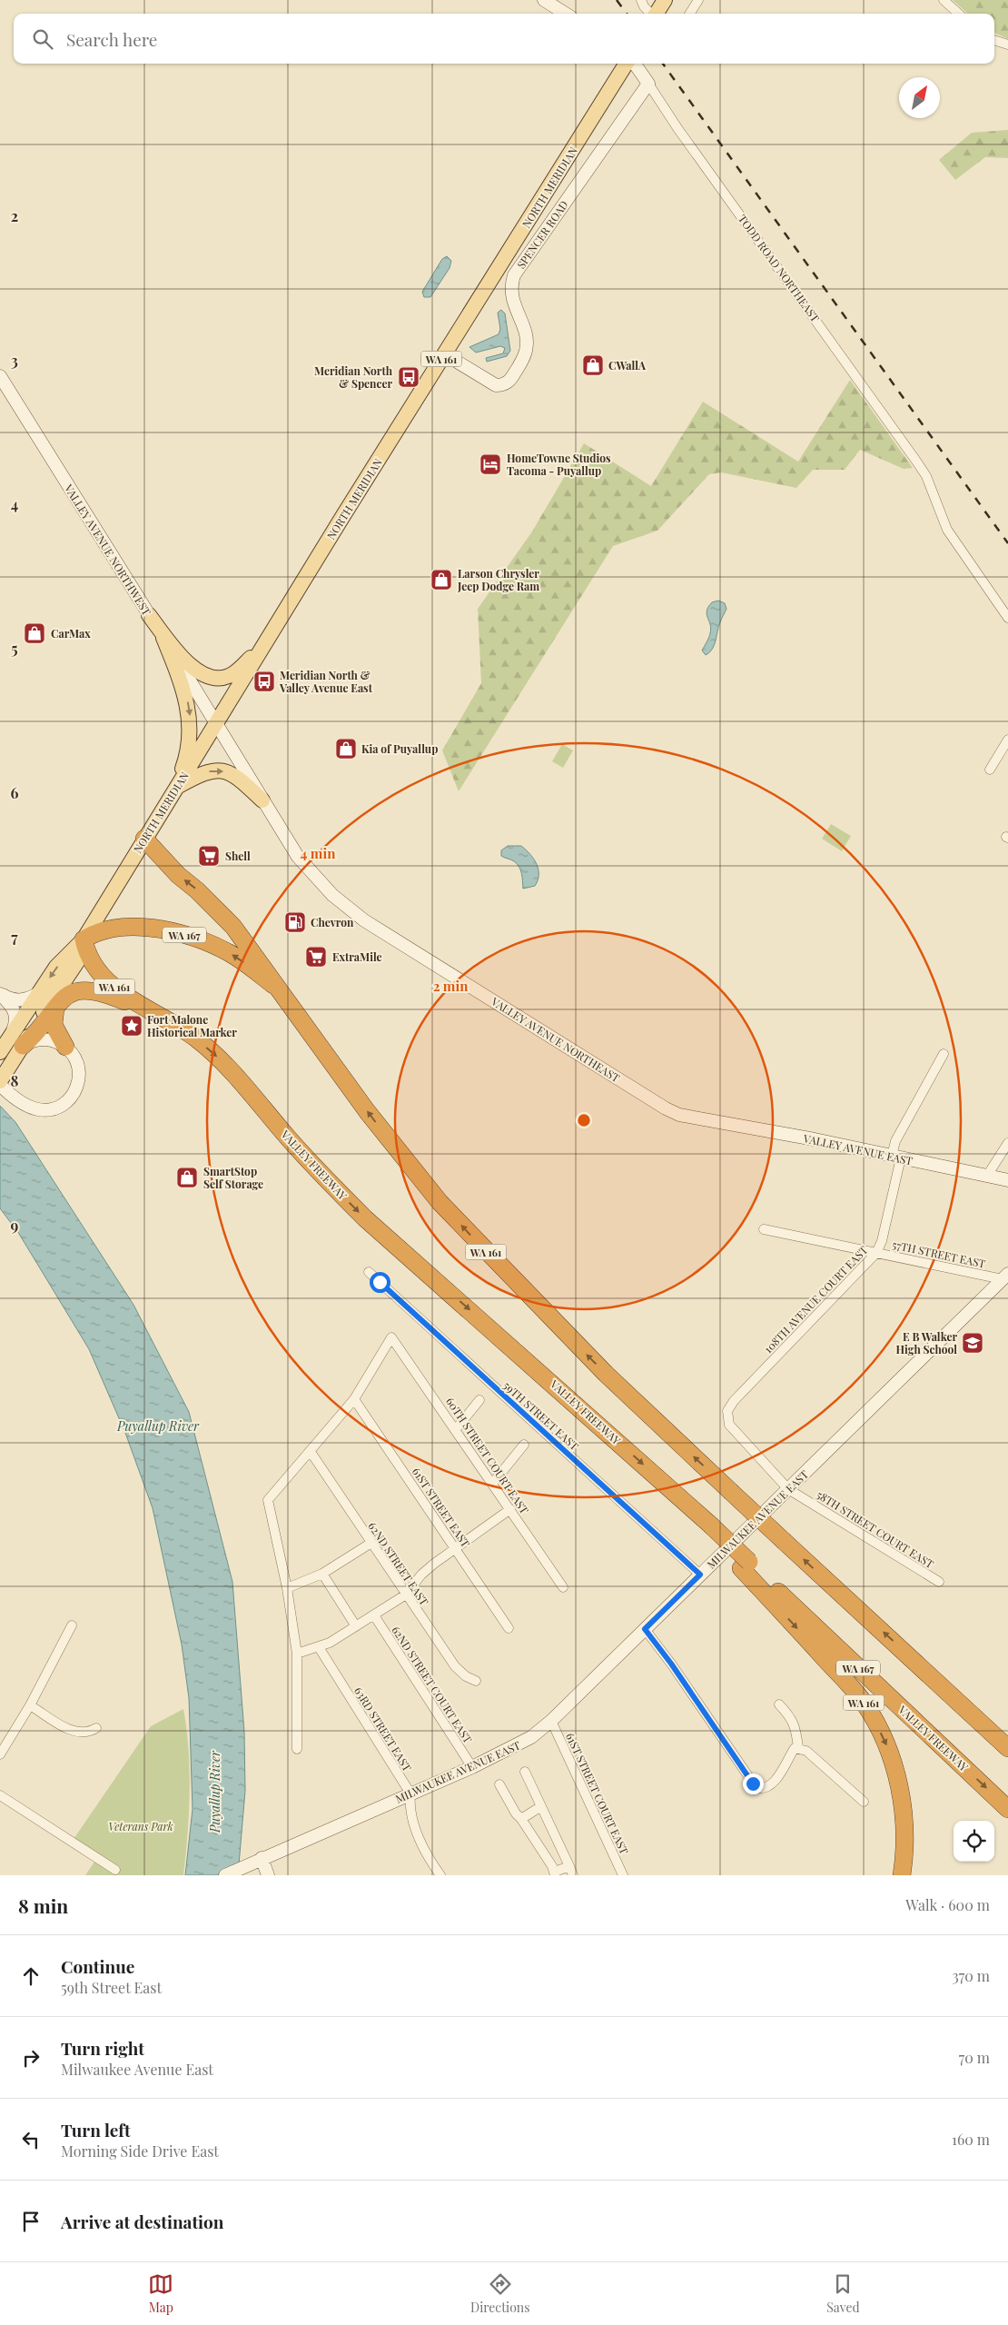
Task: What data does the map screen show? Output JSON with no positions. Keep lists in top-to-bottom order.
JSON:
{
  "streets": {
    "highway": ["WA 161", "WA 167", "VALLEY FREEWAY"],
    "main road": ["NORTH MERIDIAN"],
    "street": [
      "SPENCER ROAD",
      "TODD ROAD NORTHEAST",
      "VALLEY AVENUE NORTHWEST",
      "VALLEY AVENUE NORTHEAST",
      "VALLEY AVENUE EAST",
      "57TH STREET EAST",
      "108TH AVENUE COURT EAST",
      "59TH STREET EAST",
      "60TH STREET COURT EAST",
      "61ST STREET EAST",
      "MILWAUKEE AVENUE EAST",
      "58TH STREET COURT EAST",
      "62ND STREET EAST",
      "62ND STREET COURT EAST",
      "63RD STREET EAST",
      "61ST STREET COURT EAST"
    ]
  },
  "crossings": [
    ["NORTH MERIDIAN", "SPENCER ROAD"],
    ["NORTH MERIDIAN", "WA 161"],
    ["NORTH MERIDIAN", "VALLEY AVENUE NORTHWEST"],
    ["NORTH MERIDIAN", "WA 167"],
    ["NORTH MERIDIAN", "VALLEY AVENUE NORTHEAST"],
    ["SPENCER ROAD", "TODD ROAD NORTHEAST"],
    ["WA 161", "WA 167"],
    ["WA 161", "VALLEY FREEWAY"],
    ["VALLEY AVENUE NORTHWEST", "VALLEY AVENUE NORTHEAST"],
    ["WA 167", "VALLEY FREEWAY"],
    ["VALLEY AVENUE NORTHEAST", "VALLEY AVENUE EAST"],
    ["VALLEY AVENUE EAST", "108TH AVENUE COURT EAST"],
    ["57TH STREET EAST", "108TH AVENUE COURT EAST"],
    ["57TH STREET EAST", "MILWAUKEE AVENUE EAST"],
    ["108TH AVENUE COURT EAST", "58TH STREET COURT EAST"],
    ["59TH STREET EAST", "MILWAUKEE AVENUE EAST"],
    ["60TH STREET COURT EAST", "61ST STREET EAST"],
    ["MILWAUKEE AVENUE EAST", "58TH STREET COURT EAST"],
    ["MILWAUKEE AVENUE EAST", "62ND STREET COURT EAST"],
    ["MILWAUKEE AVENUE EAST", "63RD STREET EAST"],
    ["MILWAUKEE AVENUE EAST", "61ST STREET COURT EAST"]
  ],
  "water": ["Puyallup River"],
  "parks": ["Veterans Park"],
  "places": {
    "shop": [
      "CWallA",
      "Larson Chrysler Jeep Dodge Ram",
      "CarMax",
      "Kia of Puyallup",
      "SmartStop Self Storage"
    ],
    "bus stop": ["Meridian North & Spencer", "Meridian North & Valley Avenue East"],
    "hotel": ["HomeTowne Studios Tacoma - Puyallup"],
    "supermarket": ["Shell", "ExtraMile"],
    "fuel station": ["Chevron"],
    "place": ["Fort Malone Historical Marker"],
    "school or university": ["E B Walker High School"]
  },
  "north": "top right",
  "page": {
    "search": "Search here",
    "heading": ["8 min", "Walk · 600 m"],
    "list": [
      ["Continue", "59th Street East", "370 m"],
      ["Turn right", "Milwaukee Avenue East", "70 m"],
      ["Turn left", "Morning Side Drive East", "160 m"],
      "Arrive at destination"
    ],
    "nav": ["Map", "Directions", "Saved"]
  },
  "grid": {
    "rows": [
      "2",
      "3",
      "4",
      "5",
      "6",
      "7",
      "8",
      "9"
    ]
  },
  "rings": ["4 min", "2 min"]
}
